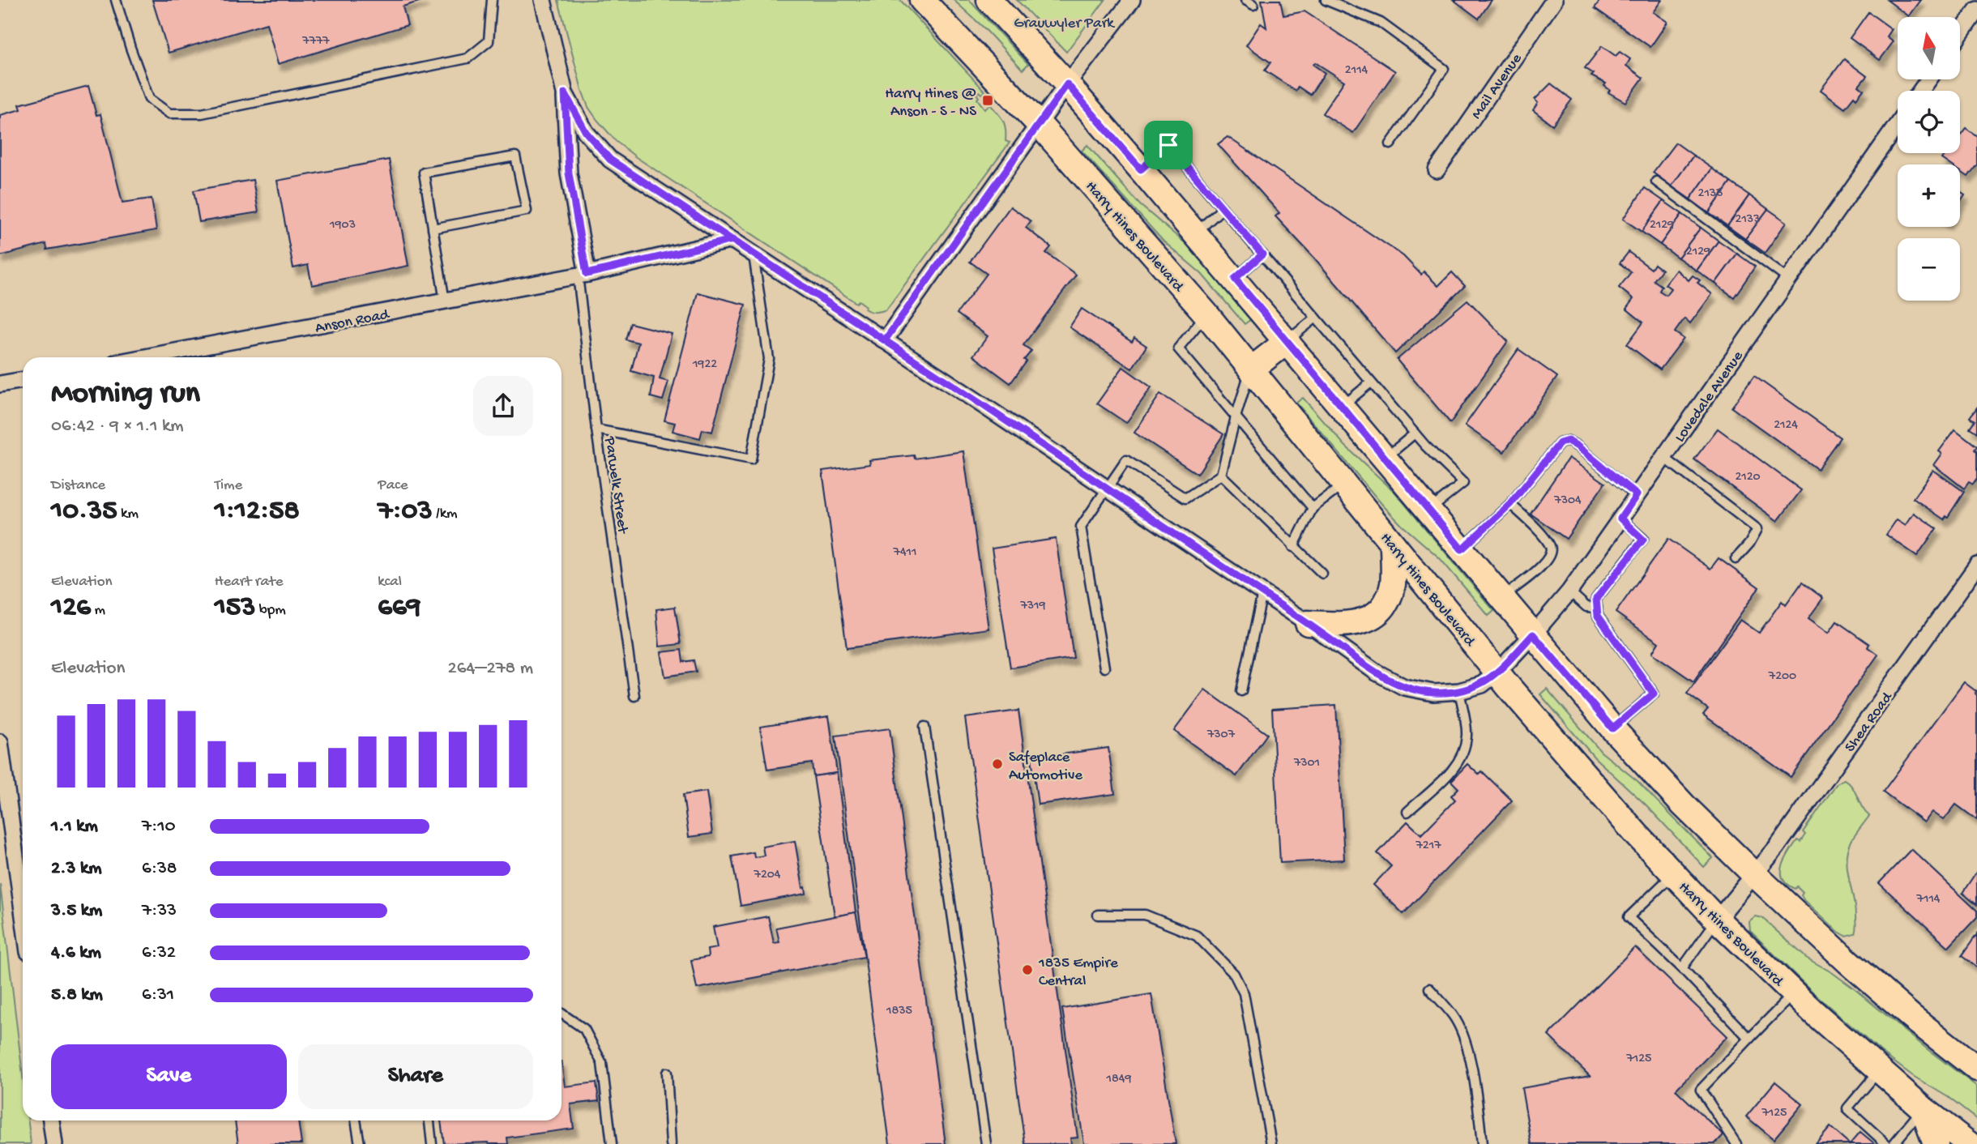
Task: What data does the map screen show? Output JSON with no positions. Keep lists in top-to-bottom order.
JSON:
{
  "streets": {
    "main road": ["Harry Hines Boulevard"],
    "street": [
      "Mail Avenue",
      "Anson Road",
      "Lovedale Avenue",
      "Shea Road"
    ],
    "lane": ["Parwelk Street"]
  },
  "crossings": [
    ["Harry Hines Boulevard", "Lovedale Avenue"],
    ["Harry Hines Boulevard", "Shea Road"],
    ["Anson Road", "Lovedale Avenue"],
    ["Anson Road", "Parwelk Street"]
  ],
  "parks": ["Grauwyler Park"],
  "places": {
    "transit": ["Harry Hines @ Anson - S - NS"],
    "other": ["Safeplace Automotive", "1835 Empire Central"]
  },
  "house_numbers": [
    "7777",
    "2114",
    "2133",
    "2133",
    "1903",
    "2129",
    "2129",
    "1922",
    "2124",
    "2120",
    "7304",
    "7411",
    "7319",
    "7200",
    "7307",
    "7301",
    "7217",
    "7204",
    "7114",
    "1835",
    "7125",
    "1849",
    "7125"
  ],
  "north": "top",
  "page": {
    "map_buttons": ["+", "−"],
    "heading": ["Morning run", "06:42 · 9 × 1.1 km"],
    "stats": [
      ["Distance", "10.35 km"],
      ["Time", "1:12:58"],
      ["Pace", "7:03 /km"],
      ["Elevation", "126 m"],
      ["Heart rate", "153 bpm"],
      ["kcal", "669"]
    ],
    "chart": ["Elevation", "264–278 m"],
    "list": [
      {
        "name": "1.1 km",
        "note": "7:10"
      },
      {
        "name": "2.3 km",
        "note": "6:38"
      },
      {
        "name": "3.5 km",
        "note": "7:33"
      },
      {
        "name": "4.6 km",
        "note": "6:32"
      },
      {
        "name": "5.8 km",
        "note": "6:31"
      }
    ],
    "buttons": ["Save", "Share"]
  }
}
